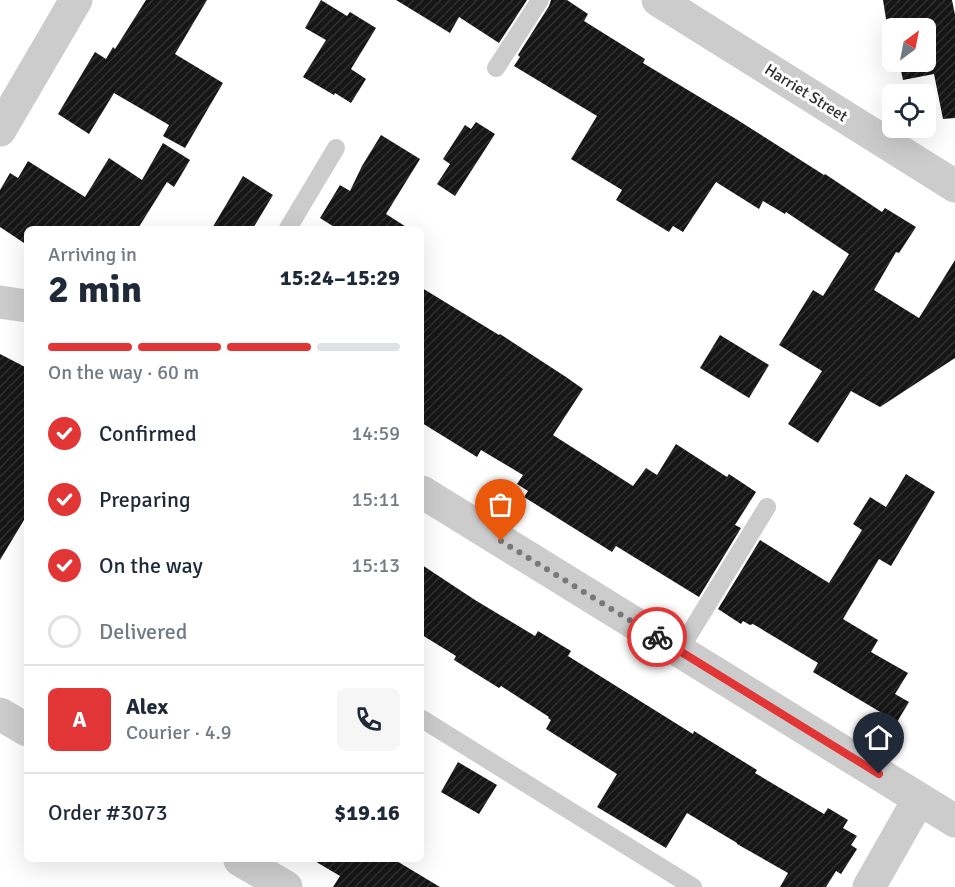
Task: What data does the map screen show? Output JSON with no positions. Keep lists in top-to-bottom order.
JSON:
{
  "streets": {
    "street": ["Harriet Street"]
  },
  "north": "top right",
  "page": {
    "heading": ["2 min", "Arriving in", "15:24–15:29"],
    "panel": [
      "Alex",
      "Courier · 4.9",
      "Order #3073",
      "$19.16"
    ],
    "bar": "On the way · 60 m",
    "list": [
      ["Confirmed", "14:59"],
      ["Preparing", "15:11"],
      ["On the way", "15:13"],
      "Delivered"
    ],
    "round": "A"
  }
}
